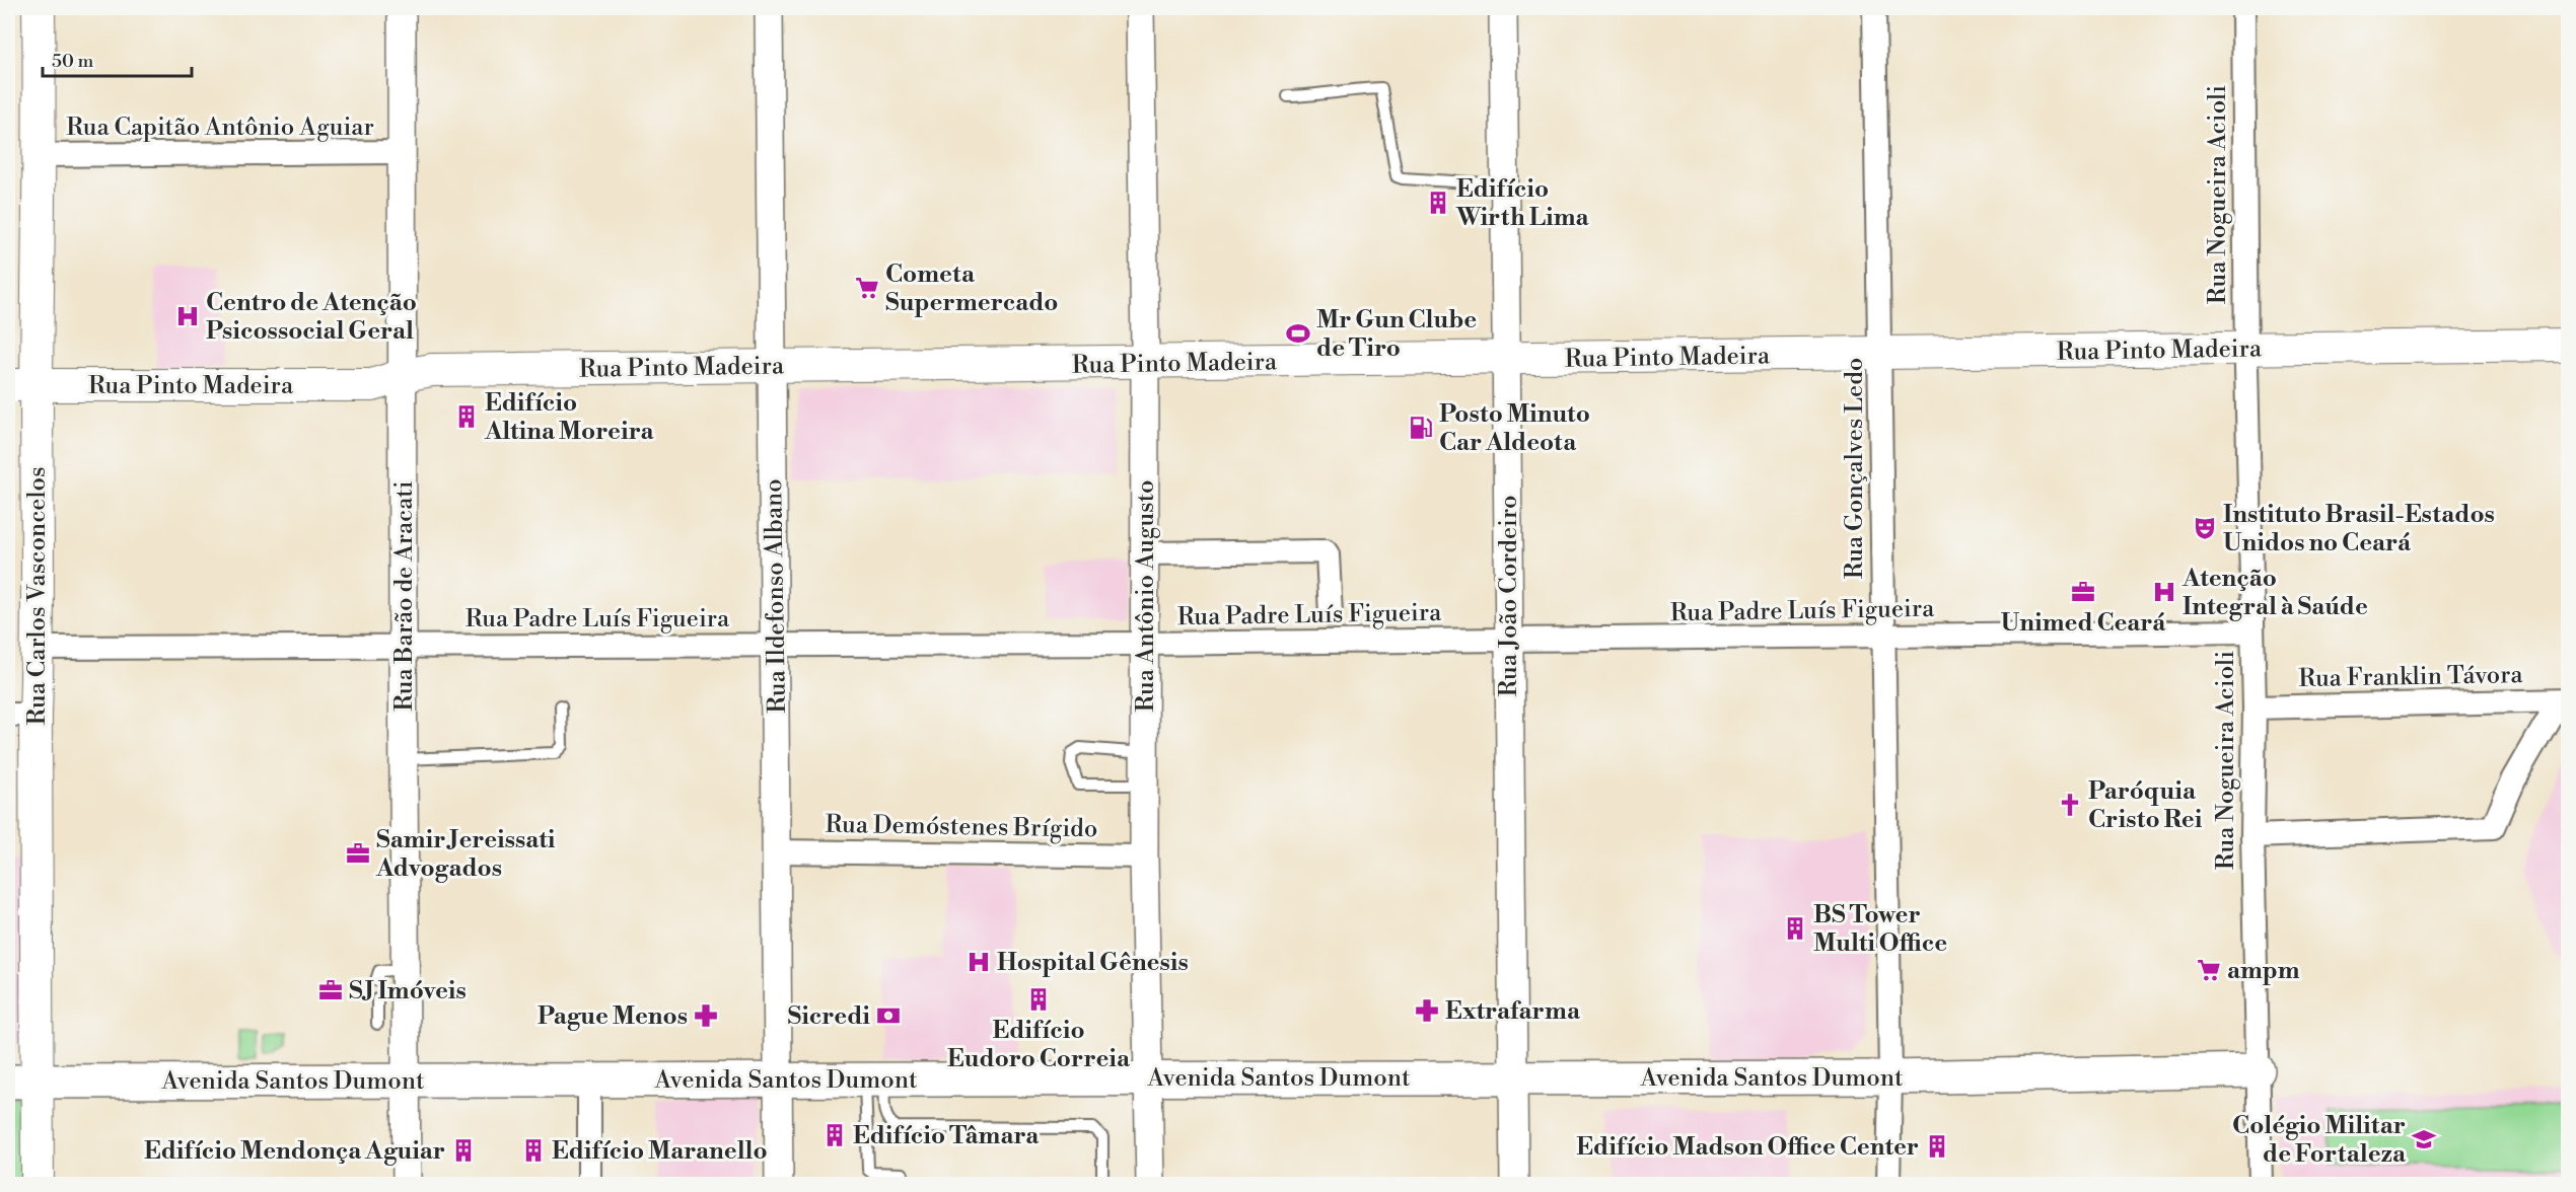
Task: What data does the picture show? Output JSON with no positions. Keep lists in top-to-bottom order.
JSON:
{
  "streets": {
    "main road": ["Rua Pinto Madeira", "Rua Carlos Vasconcelos", "Avenida Santos Dumont"],
    "street": [
      "Rua Capitão Antônio Aguiar",
      "Rua Nogueira Acioli",
      "Rua Gonçalves Ledo",
      "Rua Barão de Aracati",
      "Rua Ildefonso Albano",
      "Rua Antônio Augusto",
      "Rua João Cordeiro",
      "Rua Padre Luís Figueira",
      "Rua Franklin Távora",
      "Rua Demóstenes Brígido"
    ]
  },
  "crossings": [
    ["Rua Capitão Antônio Aguiar", "Rua Carlos Vasconcelos"],
    ["Rua Capitão Antônio Aguiar", "Rua Barão de Aracati"],
    ["Rua Nogueira Acioli", "Rua Pinto Madeira"],
    ["Rua Nogueira Acioli", "Rua Padre Luís Figueira"],
    ["Rua Nogueira Acioli", "Rua Franklin Távora"],
    ["Rua Nogueira Acioli", "Avenida Santos Dumont"],
    ["Rua Pinto Madeira", "Rua Gonçalves Ledo"],
    ["Rua Pinto Madeira", "Rua Carlos Vasconcelos"],
    ["Rua Pinto Madeira", "Rua Barão de Aracati"],
    ["Rua Pinto Madeira", "Rua Ildefonso Albano"],
    ["Rua Pinto Madeira", "Rua Antônio Augusto"],
    ["Rua Pinto Madeira", "Rua João Cordeiro"],
    ["Rua Gonçalves Ledo", "Rua Padre Luís Figueira"],
    ["Rua Gonçalves Ledo", "Avenida Santos Dumont"],
    ["Rua Carlos Vasconcelos", "Rua Padre Luís Figueira"],
    ["Rua Carlos Vasconcelos", "Avenida Santos Dumont"],
    ["Rua Barão de Aracati", "Rua Padre Luís Figueira"],
    ["Rua Barão de Aracati", "Avenida Santos Dumont"],
    ["Rua Ildefonso Albano", "Rua Padre Luís Figueira"],
    ["Rua Ildefonso Albano", "Rua Demóstenes Brígido"],
    ["Rua Ildefonso Albano", "Avenida Santos Dumont"],
    ["Rua Antônio Augusto", "Rua Padre Luís Figueira"],
    ["Rua Antônio Augusto", "Rua Demóstenes Brígido"],
    ["Rua Antônio Augusto", "Avenida Santos Dumont"],
    ["Rua João Cordeiro", "Rua Padre Luís Figueira"],
    ["Rua João Cordeiro", "Avenida Santos Dumont"]
  ],
  "places": {
    "building": [
      "Edifício Wirth Lima",
      "Edifício Altina Moreira",
      "BS Tower Multi Office",
      "Edifício Eudoro Correia",
      "Edifício Tâmara",
      "Edifício Madson Office Center",
      "Edifício Mendonça Aguiar",
      "Edifício Maranello"
    ],
    "supermarket": ["Cometa Supermercado", "ampm"],
    "hospital": ["Centro de Atenção Psicossocial Geral", "Atenção Integral à Saúde", "Hospital Gênesis"],
    "sports": ["Mr Gun Clube de Tiro"],
    "fuel station": ["Posto Minuto Car Aldeota"],
    "theatre": ["Instituto Brasil-Estados Unidos no Ceará"],
    "office": ["Unimed Ceará", "Samir Jereissati Advogados", "SJ Imóveis"],
    "church": ["Paróquia Cristo Rei"],
    "pharmacy": ["Extrafarma", "Pague Menos"],
    "bank": ["Sicredi"],
    "school or university": ["Colégio Militar de Fortaleza"]
  },
  "scale_bar": "50 m"
}
